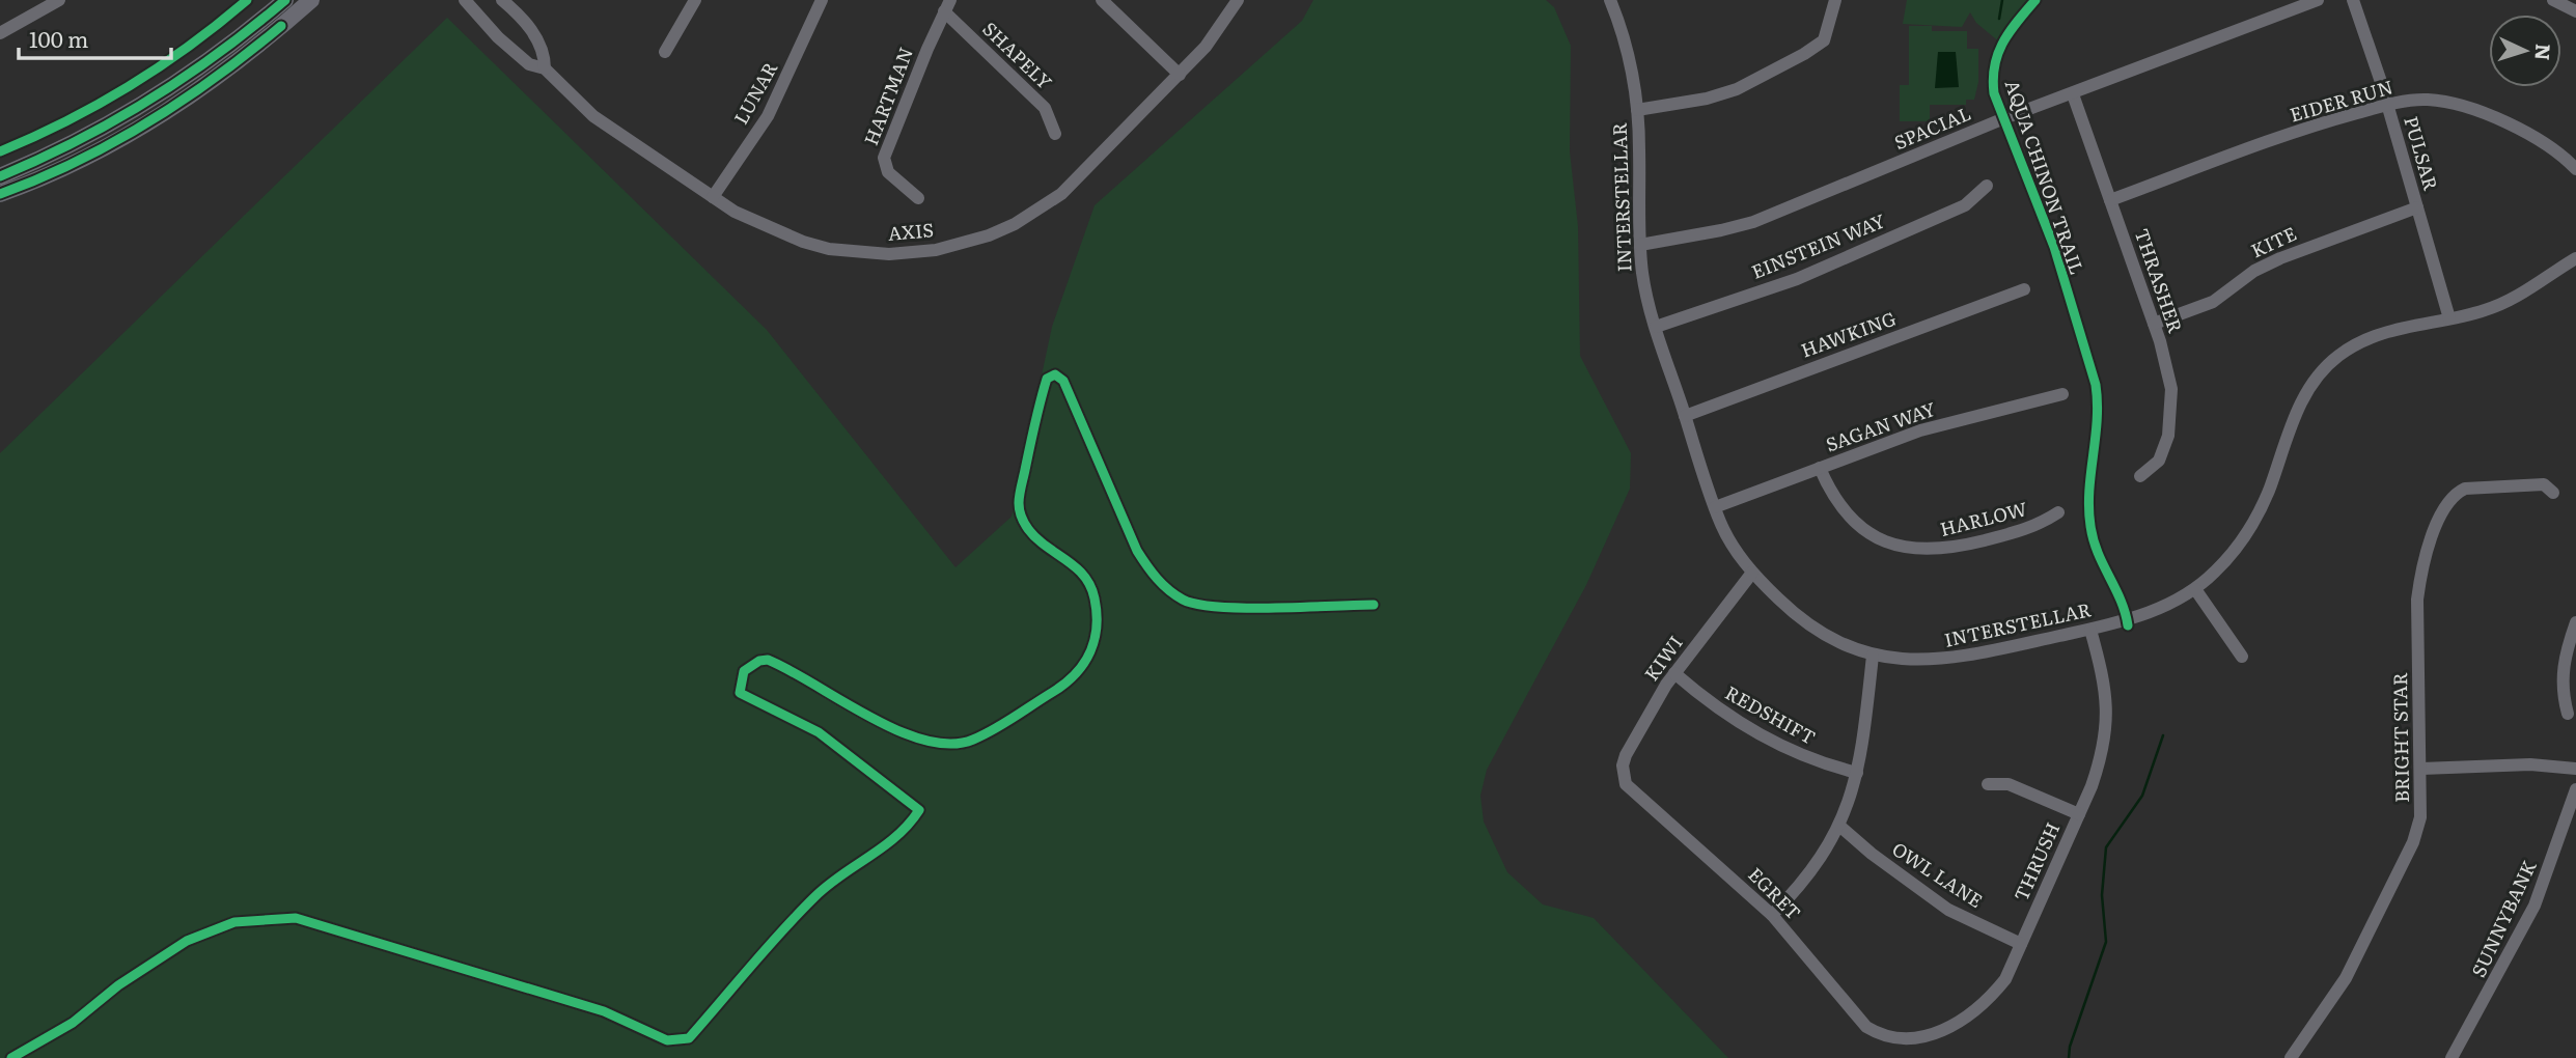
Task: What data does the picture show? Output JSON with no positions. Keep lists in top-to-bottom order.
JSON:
{
  "streets": {
    "street": [
      "SHAPELY",
      "LUNAR",
      "HARTMAN",
      "EIDER RUN",
      "SPACIAL",
      "PULSAR",
      "INTERSTELLAR",
      "AXIS",
      "KITE",
      "EINSTEIN WAY",
      "THRASHER",
      "HAWKING",
      "SAGAN WAY",
      "HARLOW",
      "KIWI",
      "REDSHIFT",
      "BRIGHT STAR",
      "THRUSH",
      "OWL LANE",
      "EGRET",
      "SUNNYBANK"
    ],
    "cycle path": ["AQUA CHINON TRAIL"]
  },
  "crossings": [
    ["SHAPELY", "HARTMAN"],
    ["LUNAR", "AXIS"],
    ["EIDER RUN", "PULSAR"],
    ["EIDER RUN", "THRASHER"],
    ["SPACIAL", "INTERSTELLAR"],
    ["SPACIAL", "THRASHER"],
    ["PULSAR", "INTERSTELLAR"],
    ["PULSAR", "KITE"],
    ["INTERSTELLAR", "EINSTEIN WAY"],
    ["INTERSTELLAR", "HAWKING"],
    ["INTERSTELLAR", "SAGAN WAY"],
    ["INTERSTELLAR", "KIWI"],
    ["INTERSTELLAR", "THRUSH"],
    ["KITE", "THRASHER"],
    ["SAGAN WAY", "HARLOW"],
    ["KIWI", "REDSHIFT"],
    ["KIWI", "EGRET"],
    ["THRUSH", "OWL LANE"],
    ["THRUSH", "EGRET"]
  ],
  "scale_bar": "100 m",
  "north": "right"
}
